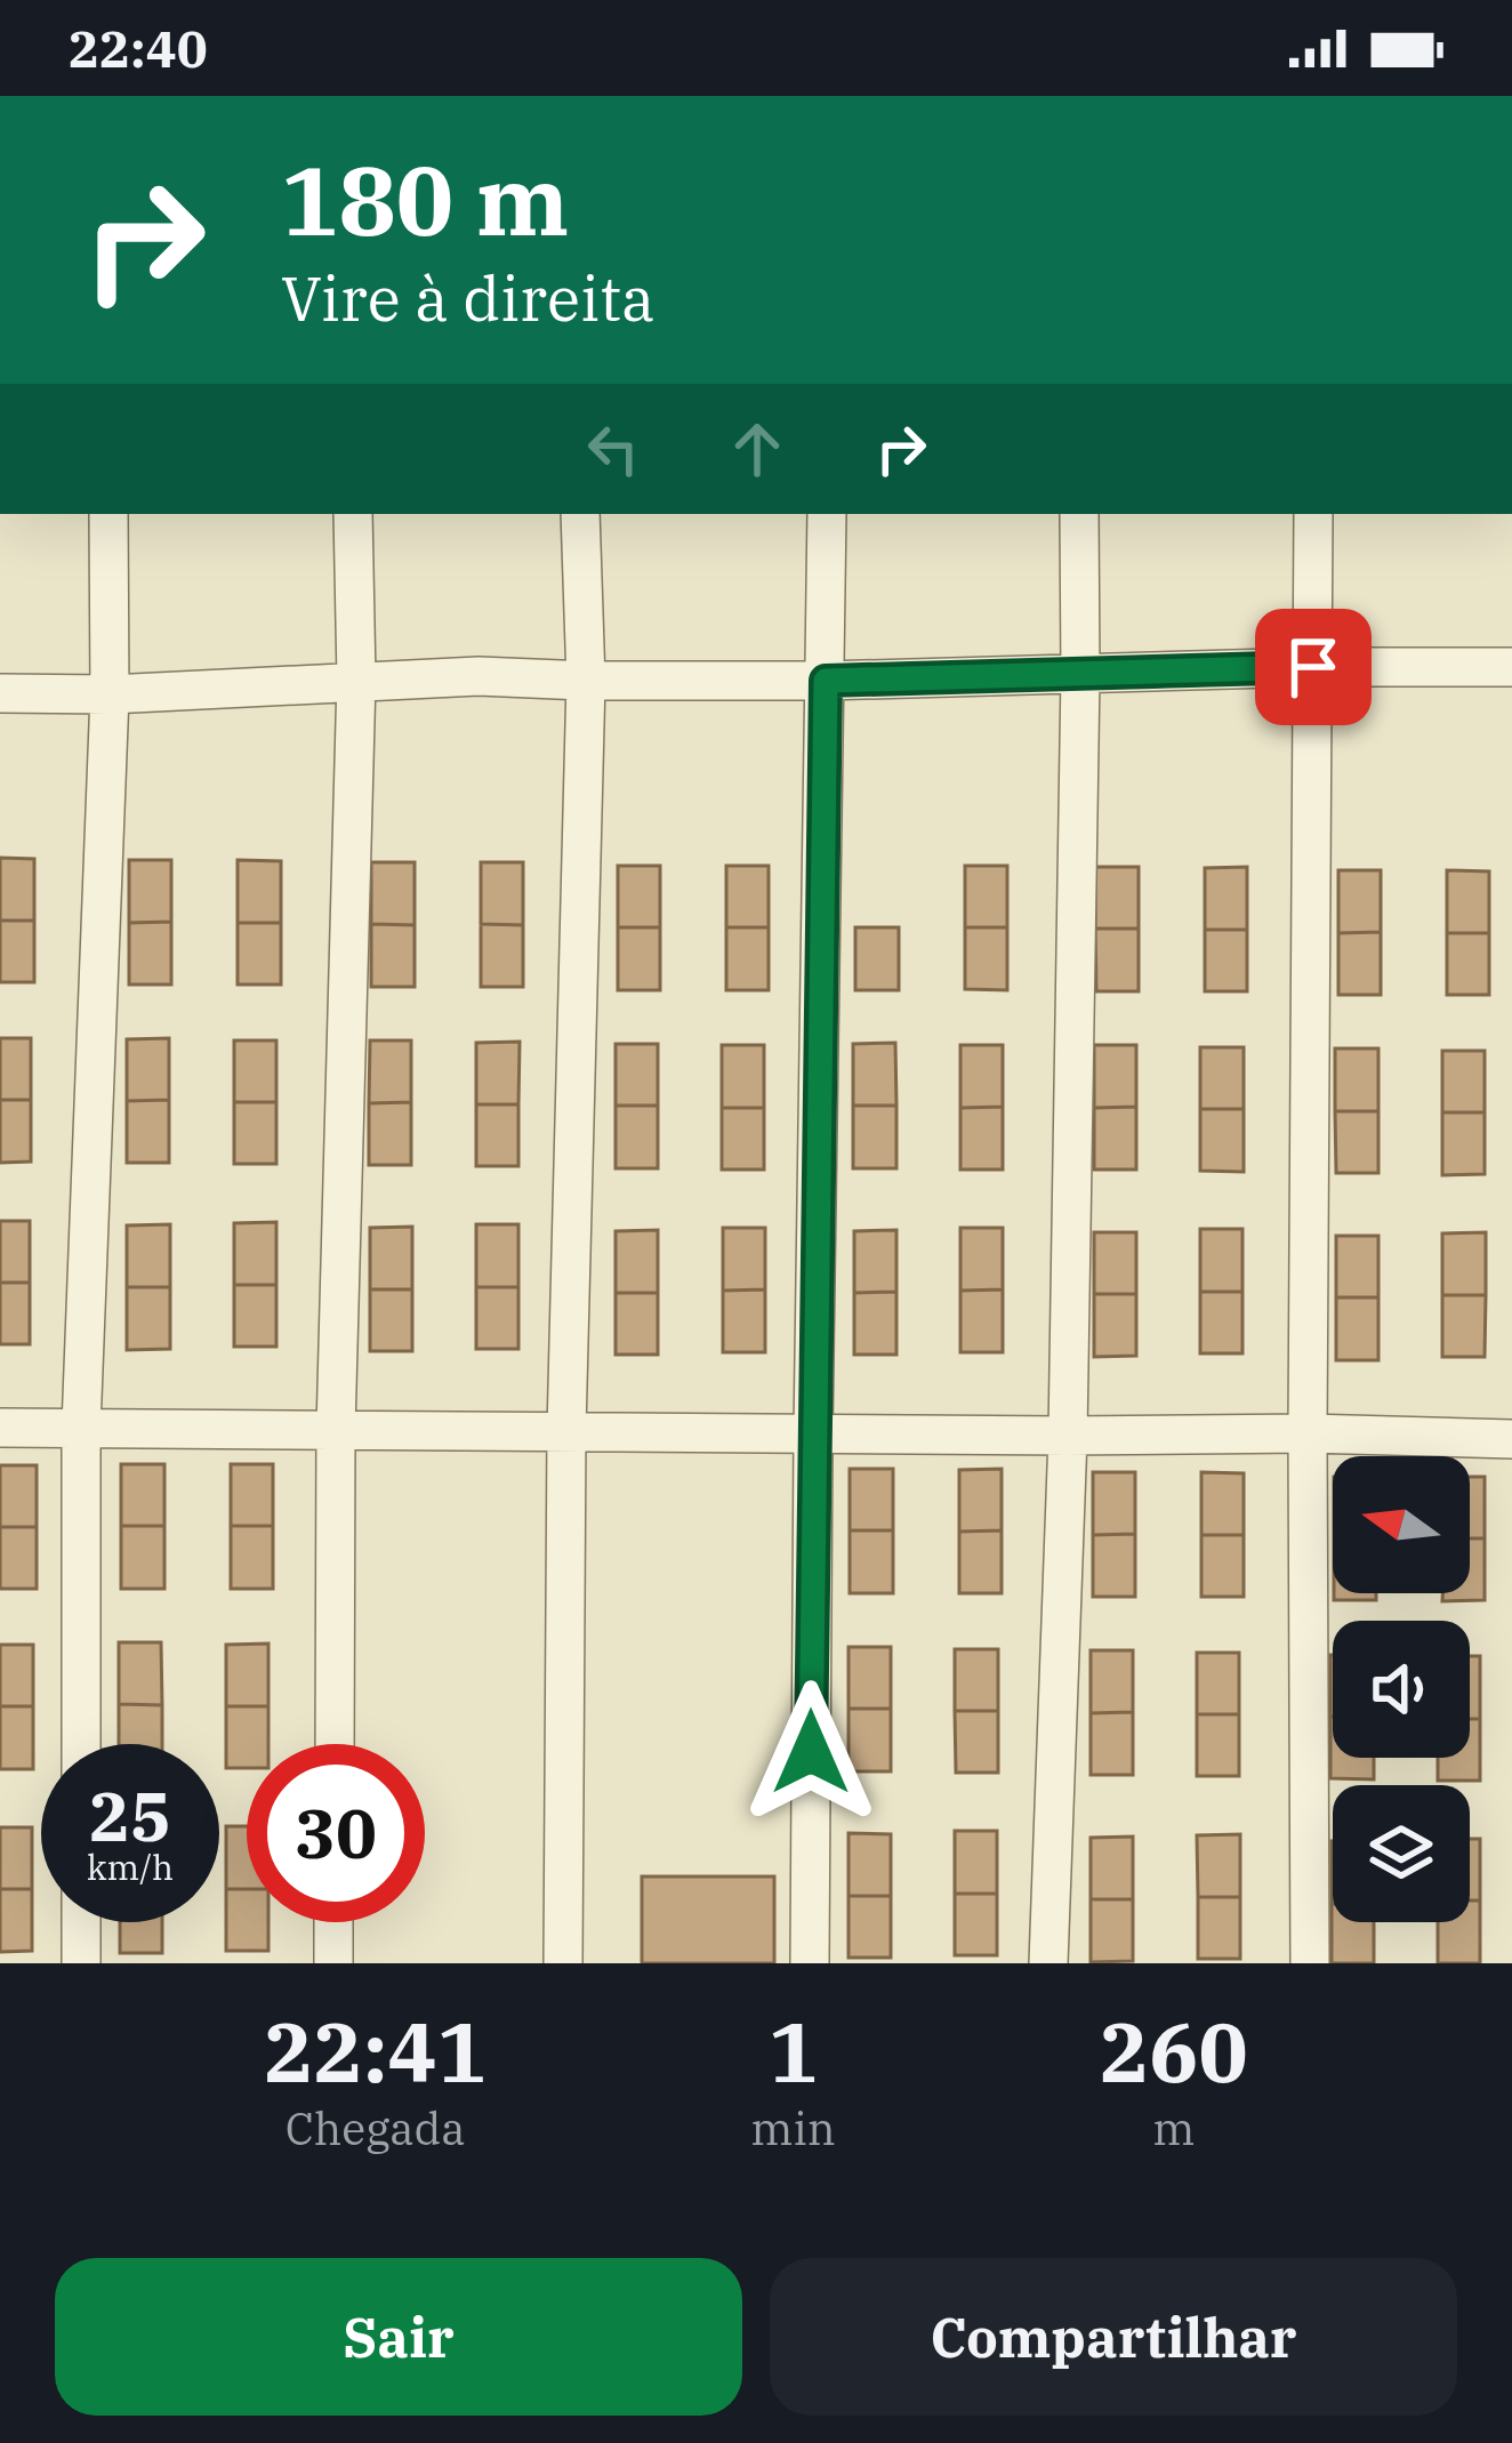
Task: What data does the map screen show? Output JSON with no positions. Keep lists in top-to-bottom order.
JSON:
{
  "north": "left",
  "page": {
    "status": "22:40",
    "turn": ["180 m", "Vire à direita"],
    "speed": "25 km/h",
    "limit": "30",
    "eta": [
      "22:41",
      "Chegada",
      "1",
      "min",
      "260",
      "m"
    ],
    "buttons": ["Sair", "Compartilhar"]
  }
}
